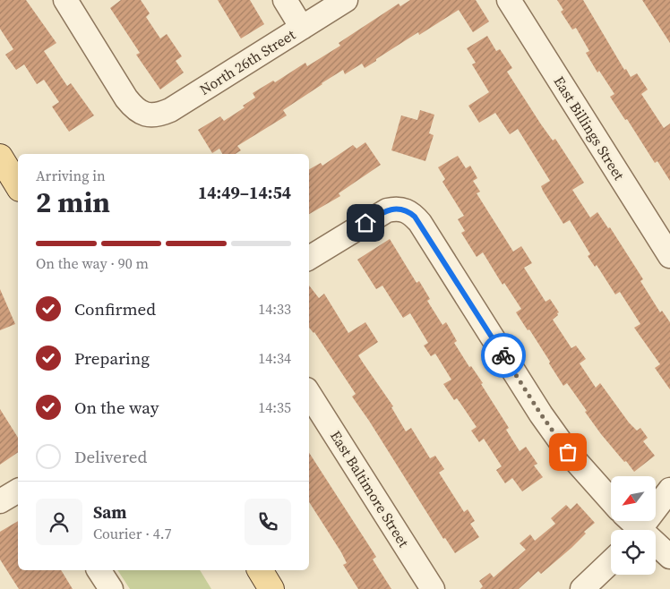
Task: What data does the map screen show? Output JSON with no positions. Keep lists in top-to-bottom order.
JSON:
{
  "streets": {
    "street": ["North 26th Street", "East Billings Street", "East Baltimore Street"]
  },
  "north": "bottom left",
  "page": {
    "heading": ["2 min", "Arriving in", "14:49–14:54"],
    "panel": ["Sam", "Courier · 4.7"],
    "bar": "On the way · 90 m",
    "list": [
      ["Confirmed", "14:33"],
      ["Preparing", "14:34"],
      ["On the way", "14:35"],
      "Delivered"
    ]
  }
}
